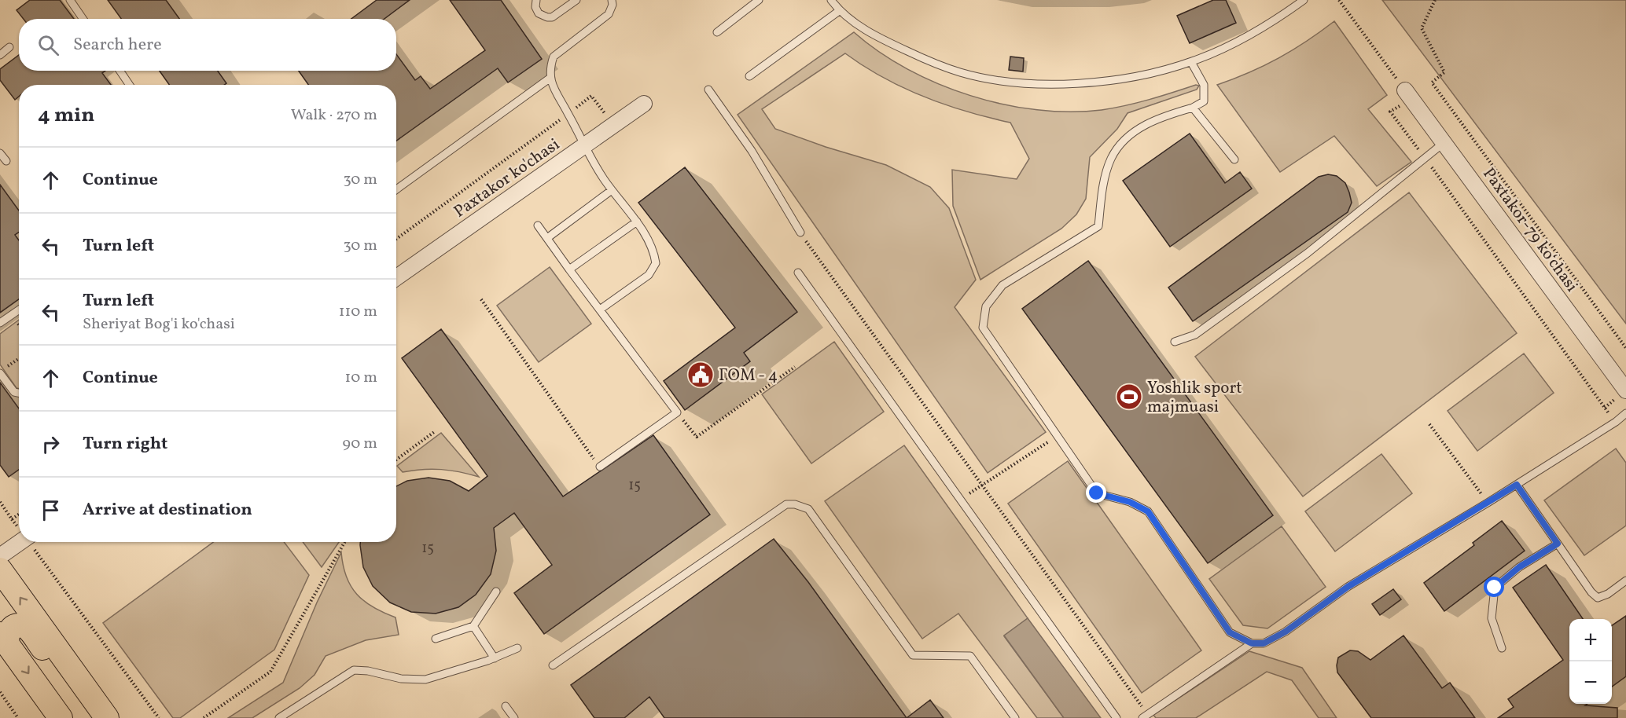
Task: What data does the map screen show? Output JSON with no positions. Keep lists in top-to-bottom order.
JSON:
{
  "streets": {
    "street": ["Paxtakor ko'chasi", "Paxtakor-79 ko‘chasi"]
  },
  "places": {
    "public building": ["ГОМ - 4"],
    "sports": ["Yoshlik sport majmuasi"]
  },
  "house_numbers": ["15", "15"],
  "page": {
    "search": "Search here",
    "heading": ["4 min", "Walk · 270 m"],
    "list": [
      ["Continue", "30 m"],
      ["Turn left", "30 m"],
      ["Turn left", "Sheriyat Bog'i ko'chasi", "110 m"],
      ["Continue", "10 m"],
      ["Turn right", "90 m"],
      "Arrive at destination"
    ],
    "map_buttons": ["+", "−"]
  }
}
